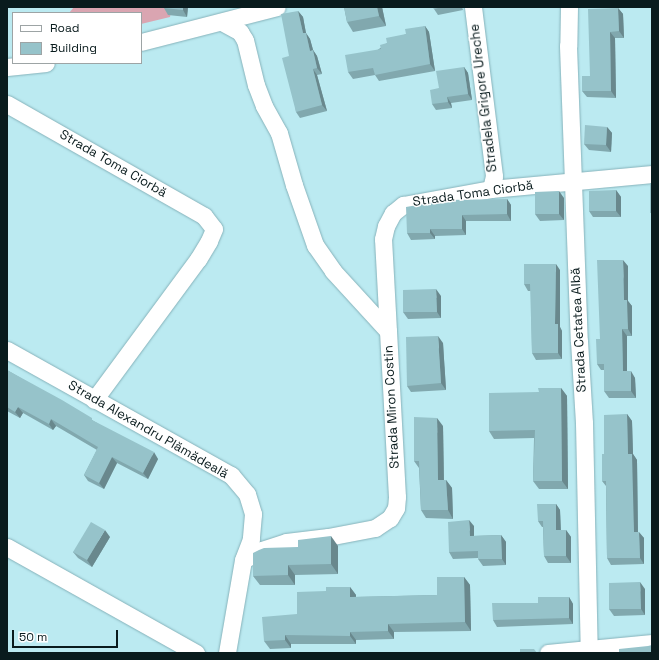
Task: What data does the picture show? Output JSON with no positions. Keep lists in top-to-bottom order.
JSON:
{
  "streets": {
    "street": [
      "Stradela Grigore Ureche",
      "Strada Toma Ciorbă",
      "Strada Cetatea Albă",
      "Strada Miron Costin",
      "Strada Alexandru Plămădeală"
    ]
  },
  "crossings": [
    ["Stradela Grigore Ureche", "Strada Toma Ciorbă"],
    ["Strada Toma Ciorbă", "Strada Cetatea Albă"],
    ["Strada Toma Ciorbă", "Strada Miron Costin"],
    ["Strada Toma Ciorbă", "Strada Alexandru Plămădeală"],
    ["Strada Miron Costin", "Strada Alexandru Plămădeală"]
  ],
  "legend": ["Road", "Building"],
  "scale_bar": "50 m"
}
